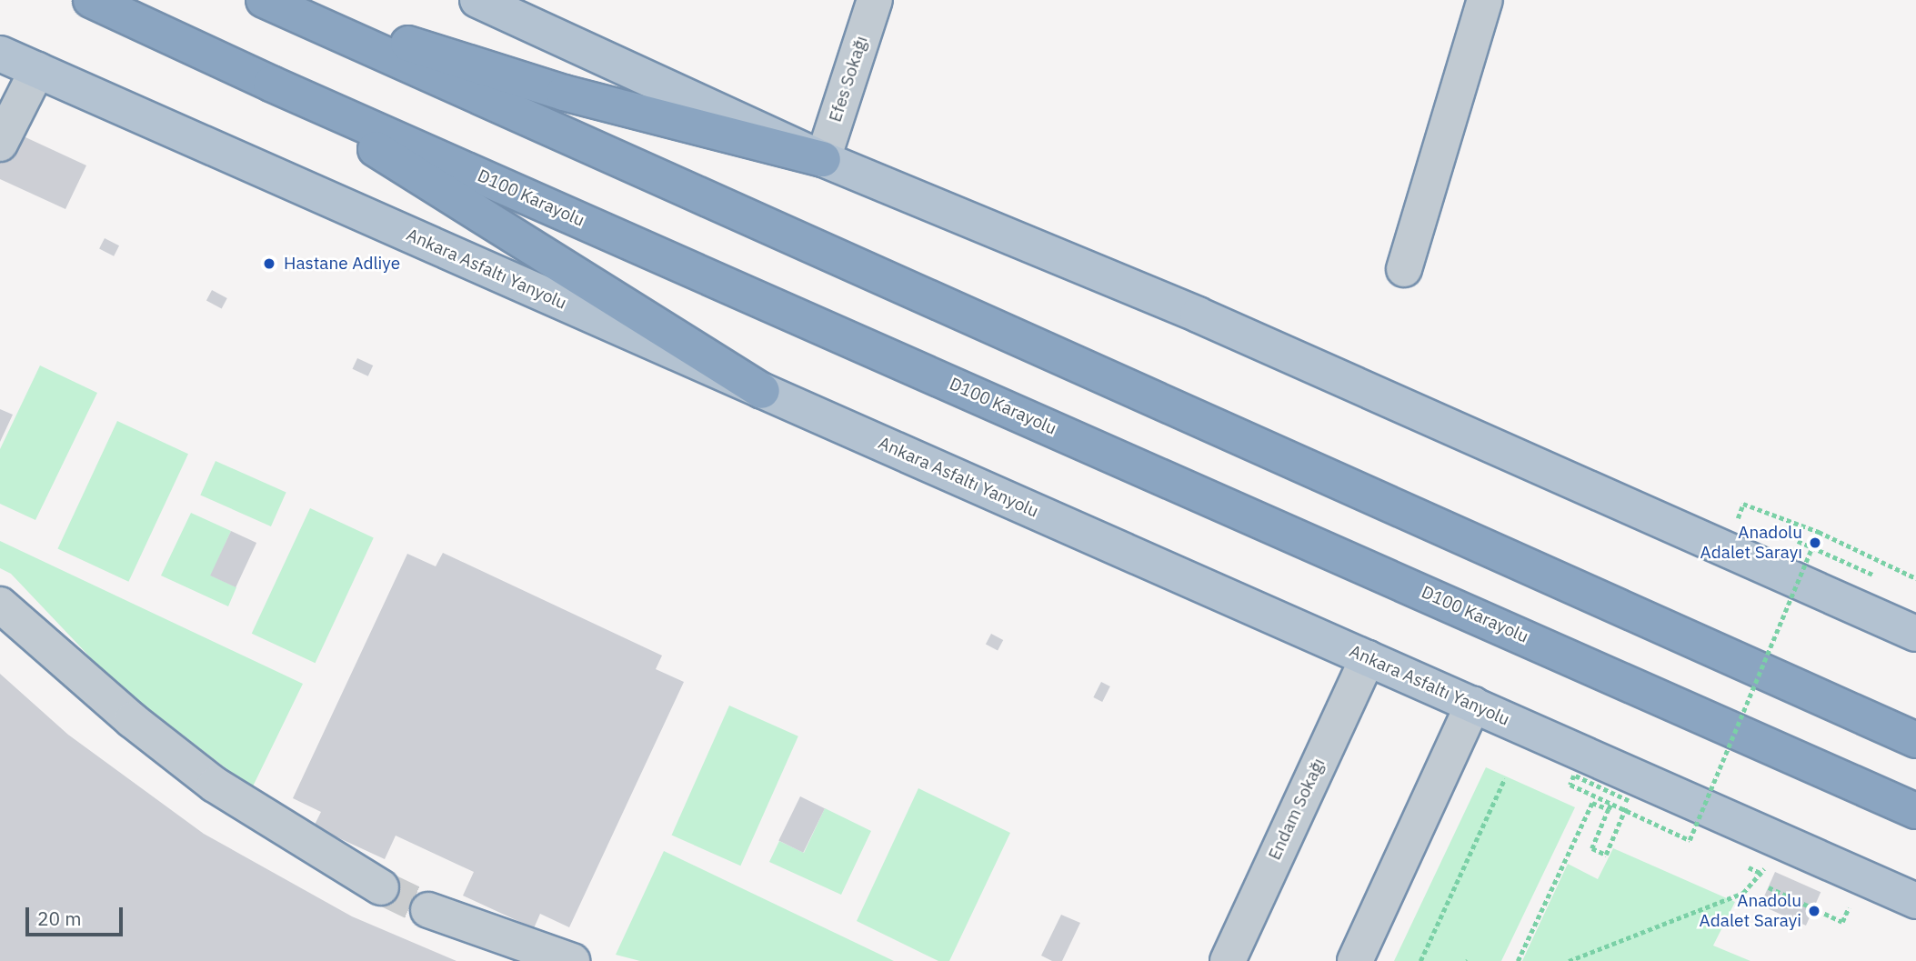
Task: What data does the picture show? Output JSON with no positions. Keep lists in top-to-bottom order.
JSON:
{
  "streets": {
    "highway": ["D100 Karayolu"],
    "main road": ["Ankara Asfaltı Yanyolu"],
    "street": ["Efes Sokağı", "Endam Sokağı"]
  },
  "crossings": [
    ["Ankara Asfaltı Yanyolu", "Endam Sokağı"]
  ],
  "places": ["Hastane Adliye", "Anadolu Adalet Sarayı", "Anadolu Adalet Sarayi"],
  "scale_bar": "20 m"
}
